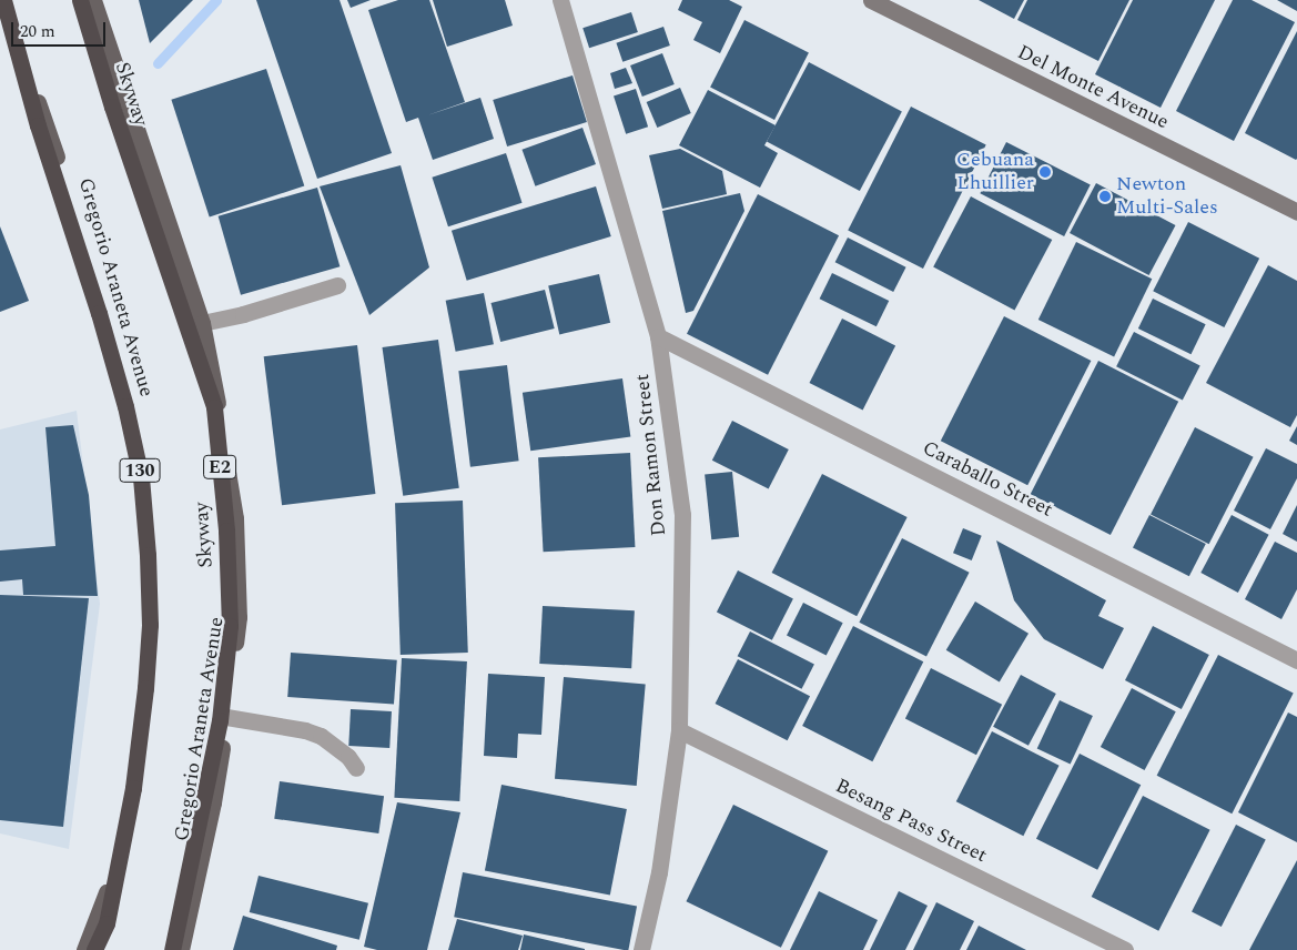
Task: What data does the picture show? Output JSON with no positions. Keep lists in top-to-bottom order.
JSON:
{
  "streets": {
    "highway": ["Skyway", "E2"],
    "main road": ["Del Monte Avenue", "Gregorio Araneta Avenue", "130"],
    "street": ["Don Ramon Street", "Caraballo Street", "Besang Pass Street"]
  },
  "crossings": [
    ["Don Ramon Street", "Caraballo Street"],
    ["Don Ramon Street", "Besang Pass Street"]
  ],
  "places": ["Cebuana Lhuillier", "Newton Multi-Sales"],
  "scale_bar": "20 m"
}
